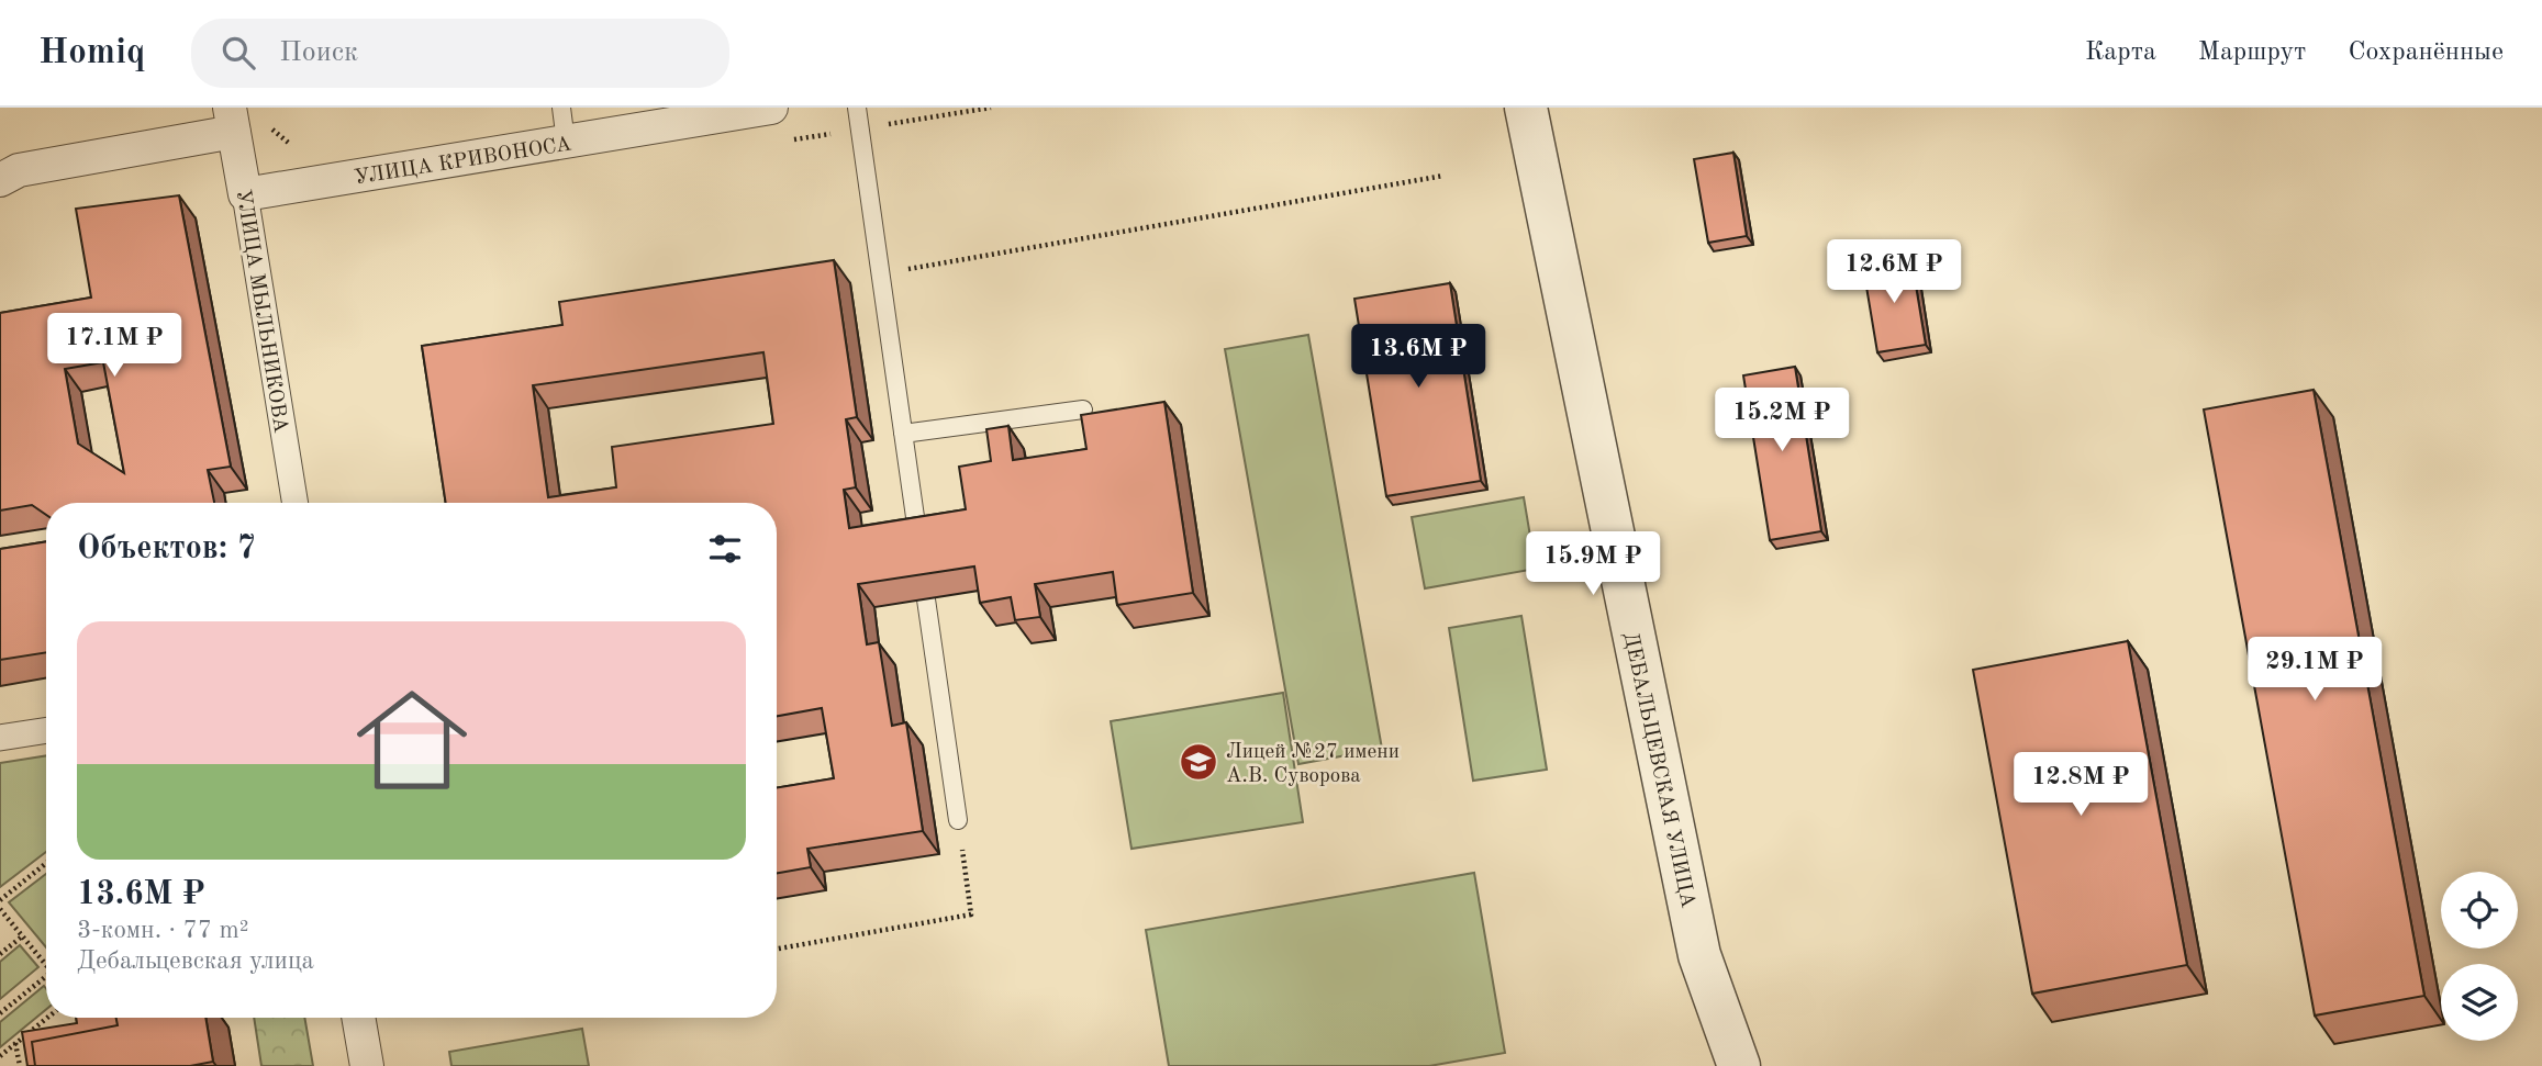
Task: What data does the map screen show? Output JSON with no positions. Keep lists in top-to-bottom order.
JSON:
{
  "streets": {
    "street": ["УЛИЦА КРИВОНОСА", "УЛИЦА МЫЛЬНИКОВА", "ДЕБАЛЬЦЕВСКАЯ УЛИЦА"]
  },
  "crossings": [
    ["УЛИЦА КРИВОНОСА", "УЛИЦА МЫЛЬНИКОВА"]
  ],
  "places": {
    "school or university": ["Лицей №27 имени А.В. Суворова"]
  },
  "page": {
    "header": "Homiq",
    "search": "Поиск",
    "nav": ["Карта", "Маршрут", "Сохранённые"],
    "price": [
      "12.6M ₽",
      "17.1M ₽",
      "13.6M ₽",
      "15.2M ₽",
      "15.9M ₽",
      "29.1M ₽",
      "12.8M ₽"
    ],
    "heading": "Объектов: 7",
    "list": [
      {
        "name": "13.6M ₽",
        "note": "3-комн. · 77 m² · Дебальцевская улица"
      }
    ]
  }
}
